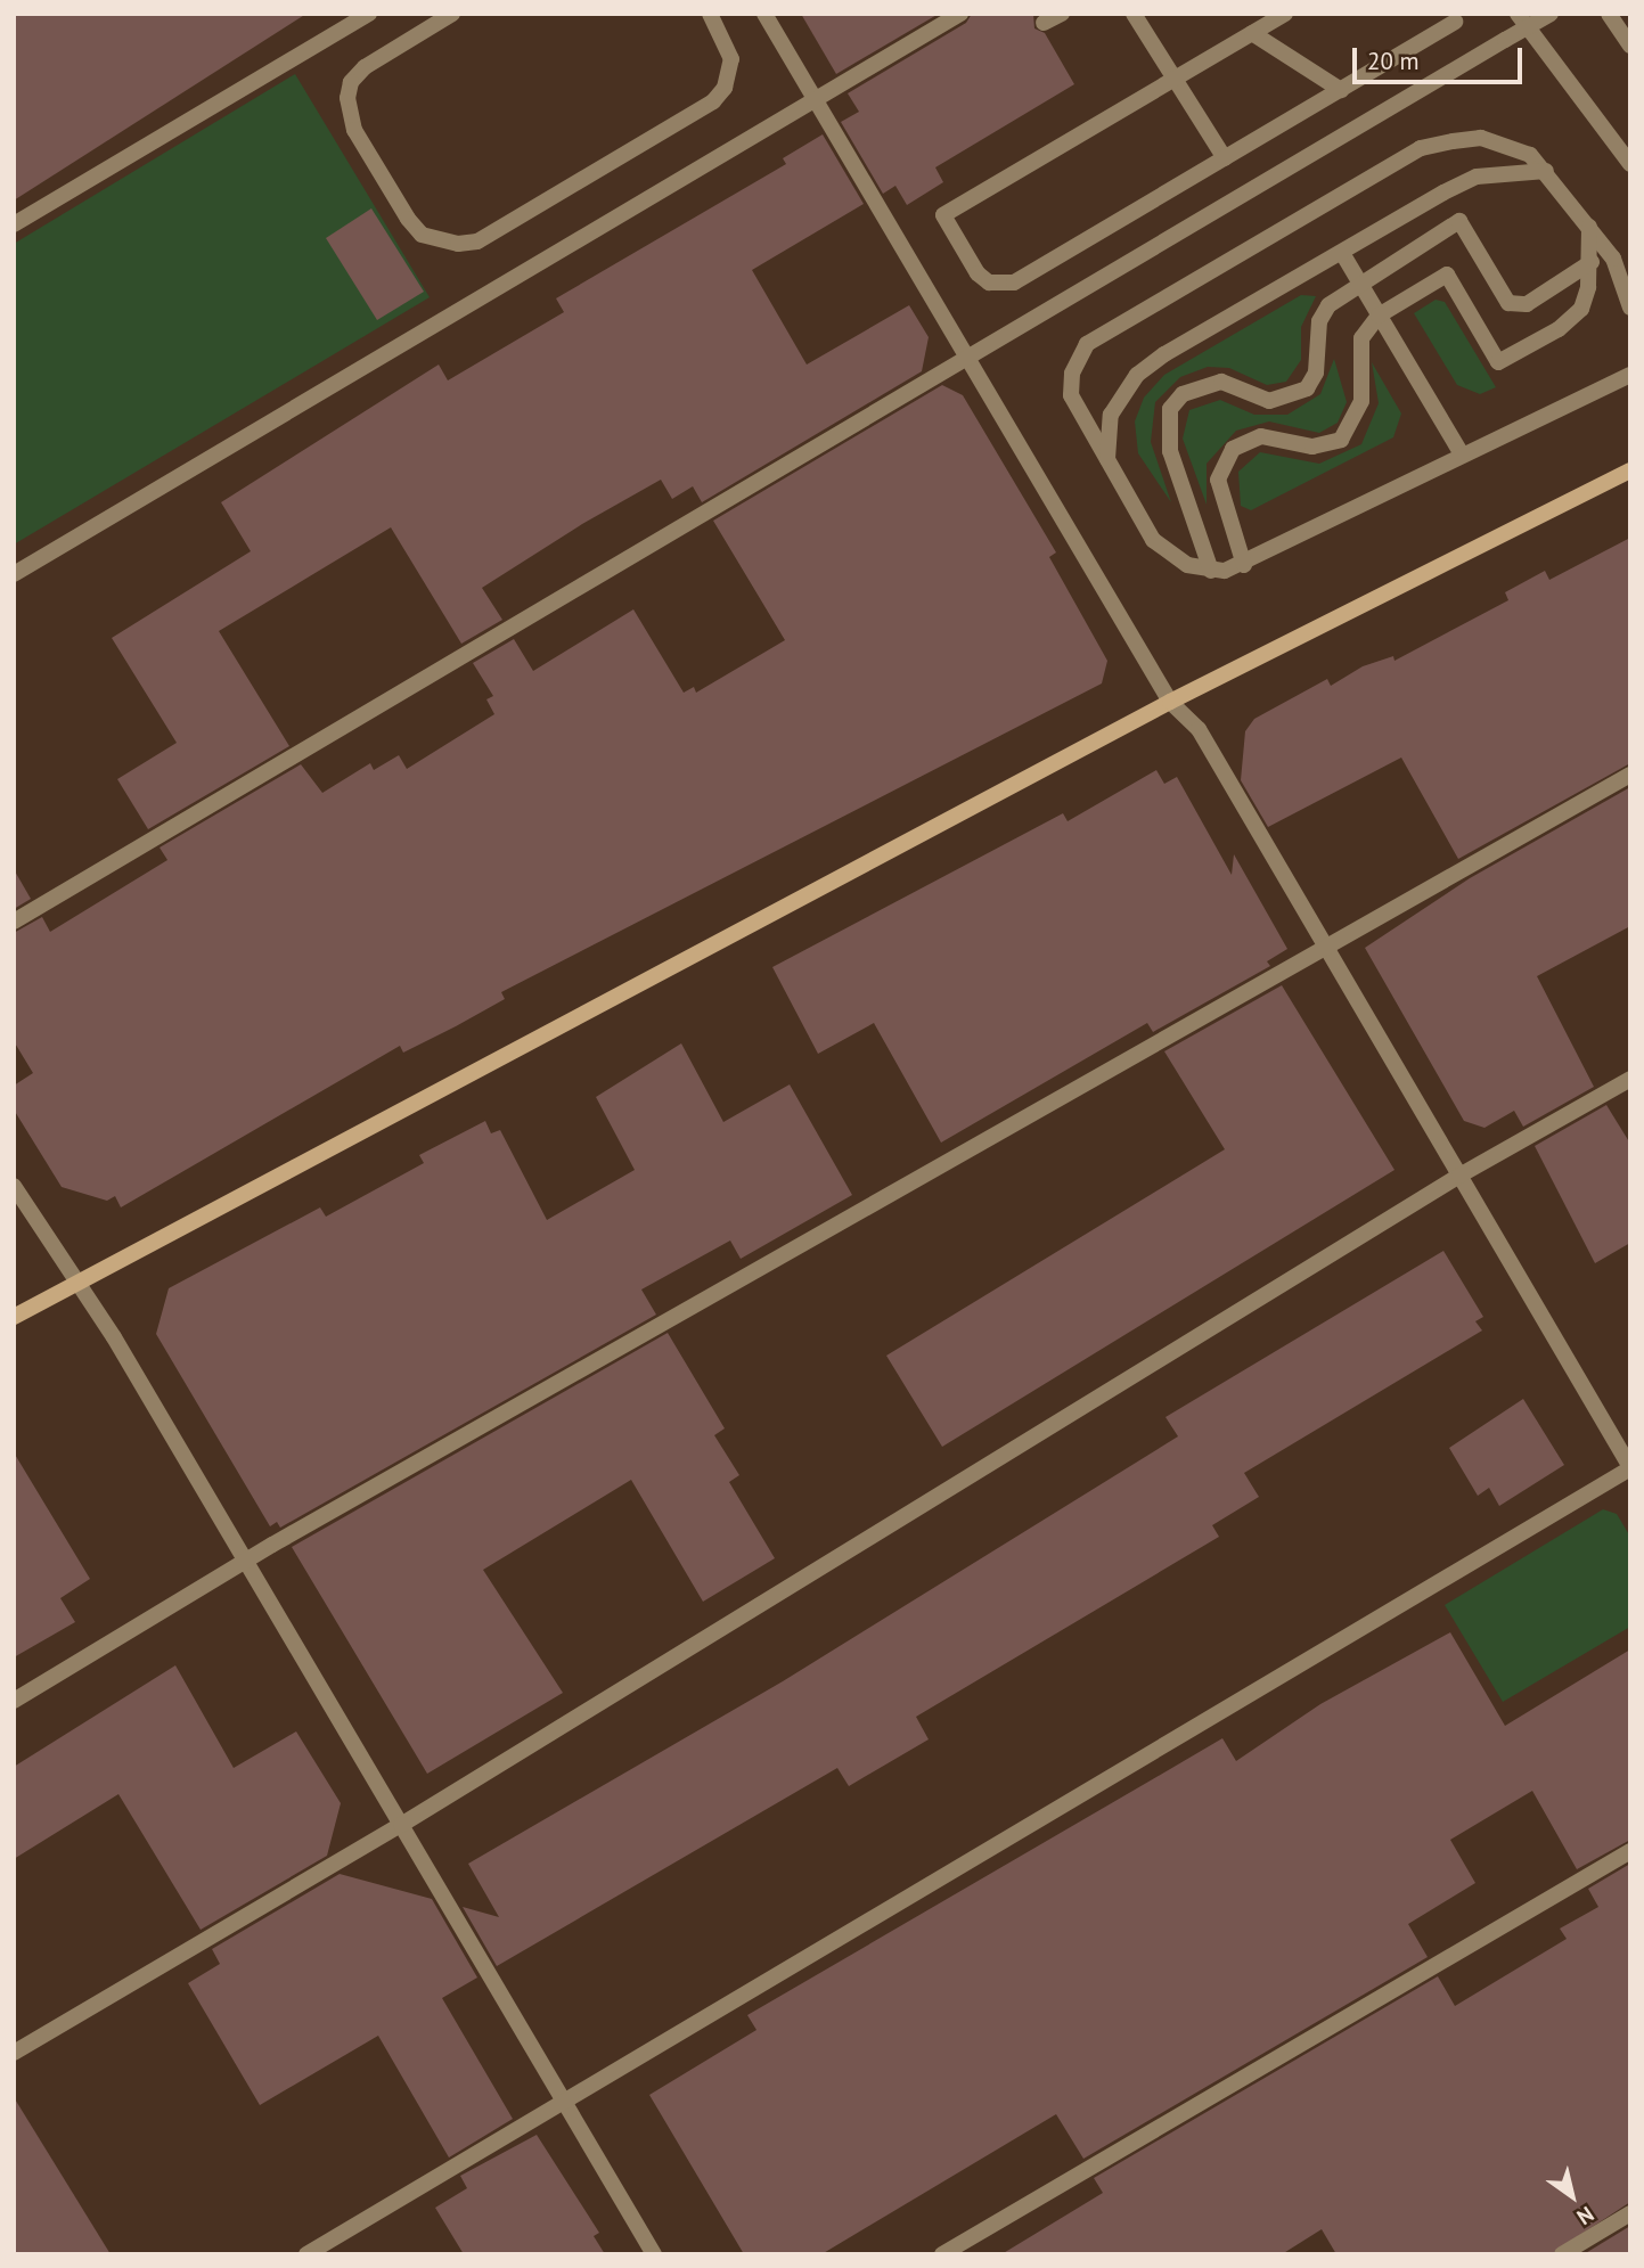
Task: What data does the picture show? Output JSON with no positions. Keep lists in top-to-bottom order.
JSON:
{
  "scale_bar": "20 m",
  "north": "bottom right"
}
